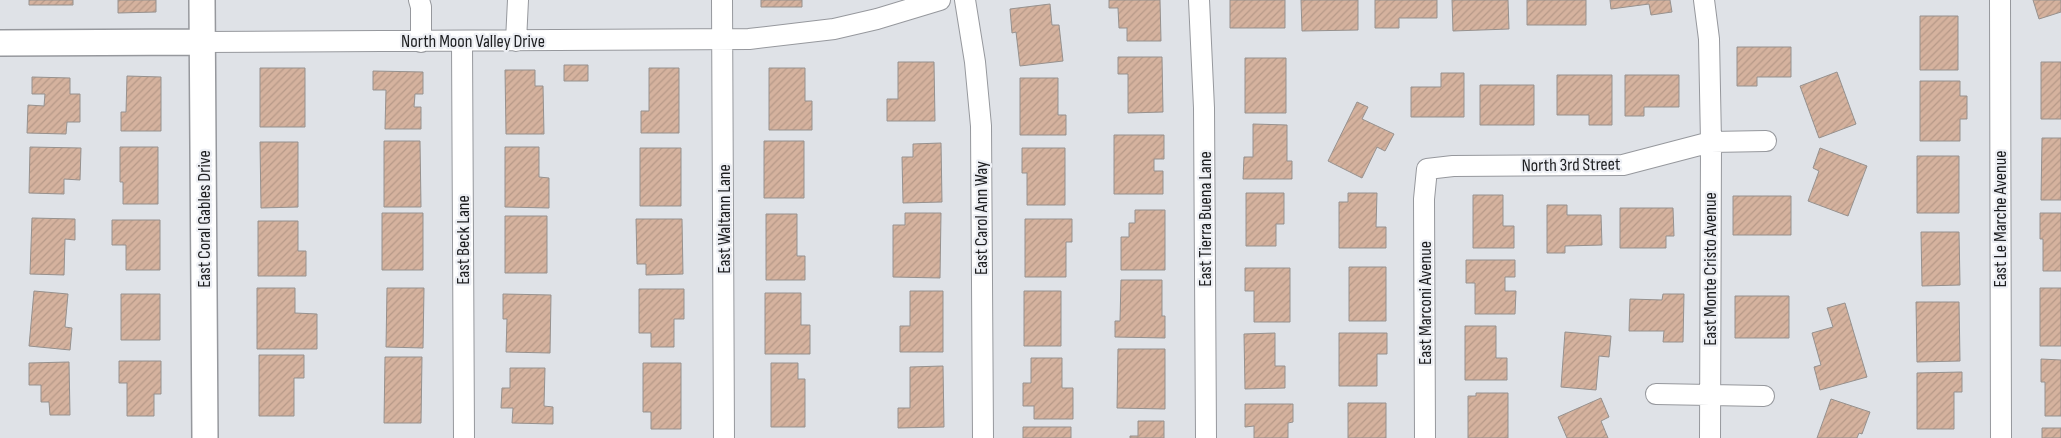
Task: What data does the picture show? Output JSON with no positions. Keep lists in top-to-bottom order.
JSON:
{
  "streets": {
    "street": [
      "North Moon Valley Drive",
      "North 3rd Street",
      "East Carol Ann Way",
      "East Coral Gables Drive",
      "East Waltann Lane",
      "East Tierra Buena Lane",
      "East Le Marche Avenue",
      "East Beck Lane",
      "East Monte Cristo Avenue",
      "East Marconi Avenue"
    ]
  },
  "crossings": [
    ["North Moon Valley Drive", "East Coral Gables Drive"],
    ["North Moon Valley Drive", "East Waltann Lane"],
    ["North Moon Valley Drive", "East Beck Lane"],
    ["North 3rd Street", "East Monte Cristo Avenue"],
    ["North 3rd Street", "East Marconi Avenue"]
  ]
}
